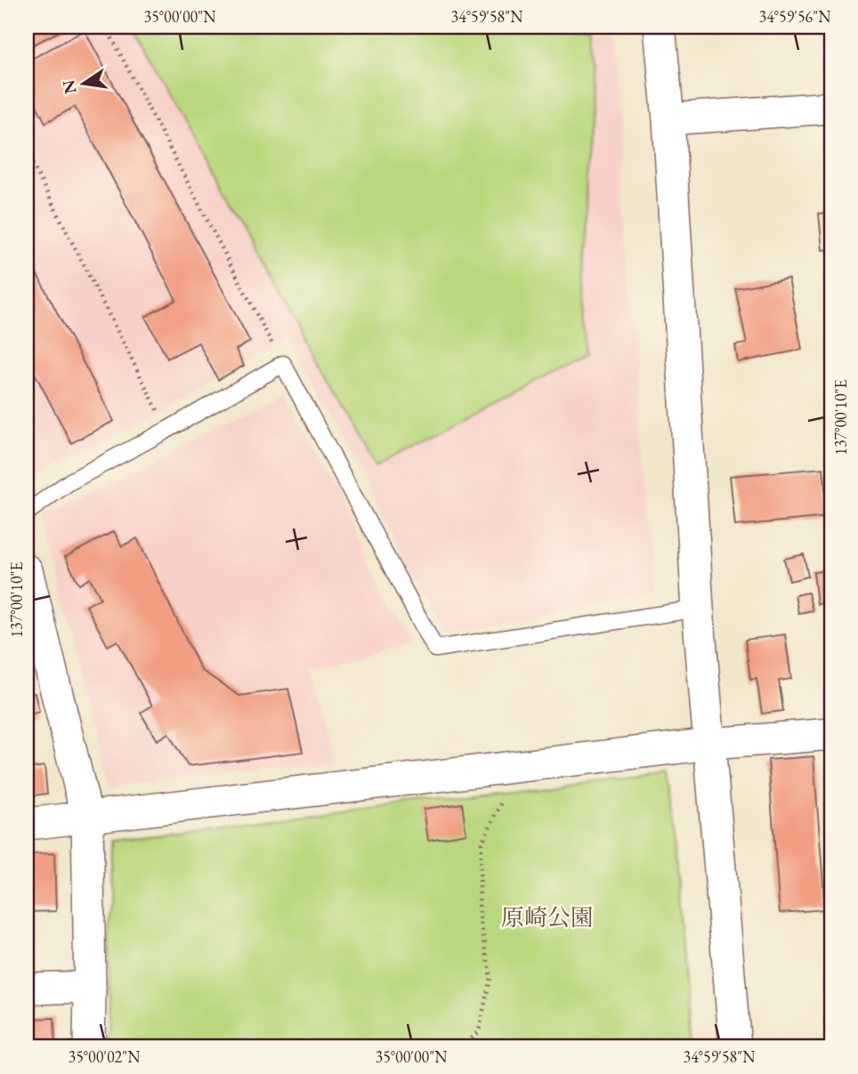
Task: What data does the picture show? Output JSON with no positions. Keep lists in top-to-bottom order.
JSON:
{
  "parks": ["原崎公園"],
  "north": "left",
  "coordinates": [
    "35°00'00\"N",
    "34°59'58\"N",
    "34°59'56\"N",
    "137°00'10\"E",
    "35°00'02\"N"
  ]
}
